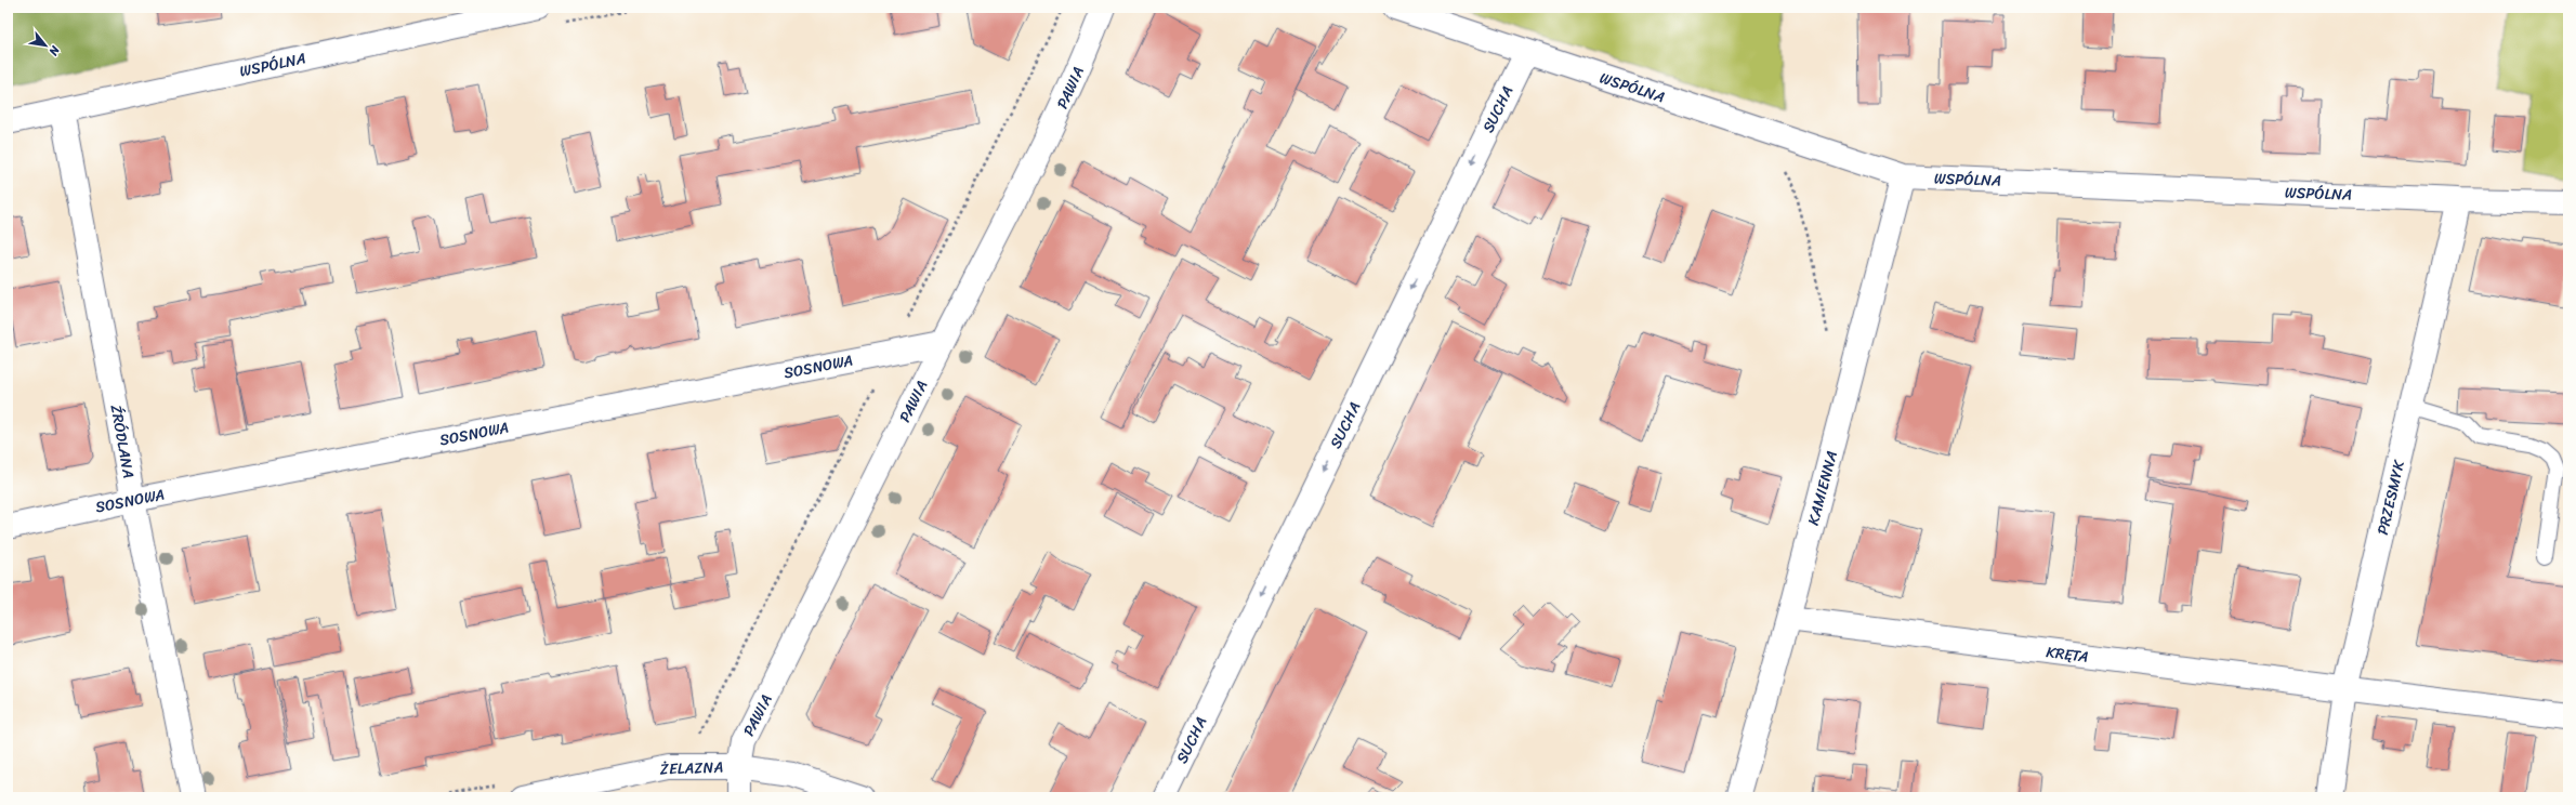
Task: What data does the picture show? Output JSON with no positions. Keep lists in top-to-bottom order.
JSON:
{
  "streets": {
    "street": [
      "WSPÓLNA",
      "PAWIA",
      "SUCHA",
      "SOSNOWA",
      "ŹRÓDLANA",
      "KAMIENNA",
      "PRZESMYK",
      "KRĘTA",
      "ŻELAZNA"
    ]
  },
  "crossings": [
    ["WSPÓLNA", "SUCHA"],
    ["WSPÓLNA", "ŹRÓDLANA"],
    ["WSPÓLNA", "KAMIENNA"],
    ["WSPÓLNA", "PRZESMYK"],
    ["PAWIA", "SOSNOWA"],
    ["PAWIA", "ŻELAZNA"],
    ["SOSNOWA", "ŹRÓDLANA"],
    ["KAMIENNA", "KRĘTA"],
    ["PRZESMYK", "KRĘTA"]
  ],
  "one_way": ["SUCHA"],
  "north": "bottom right"
}
